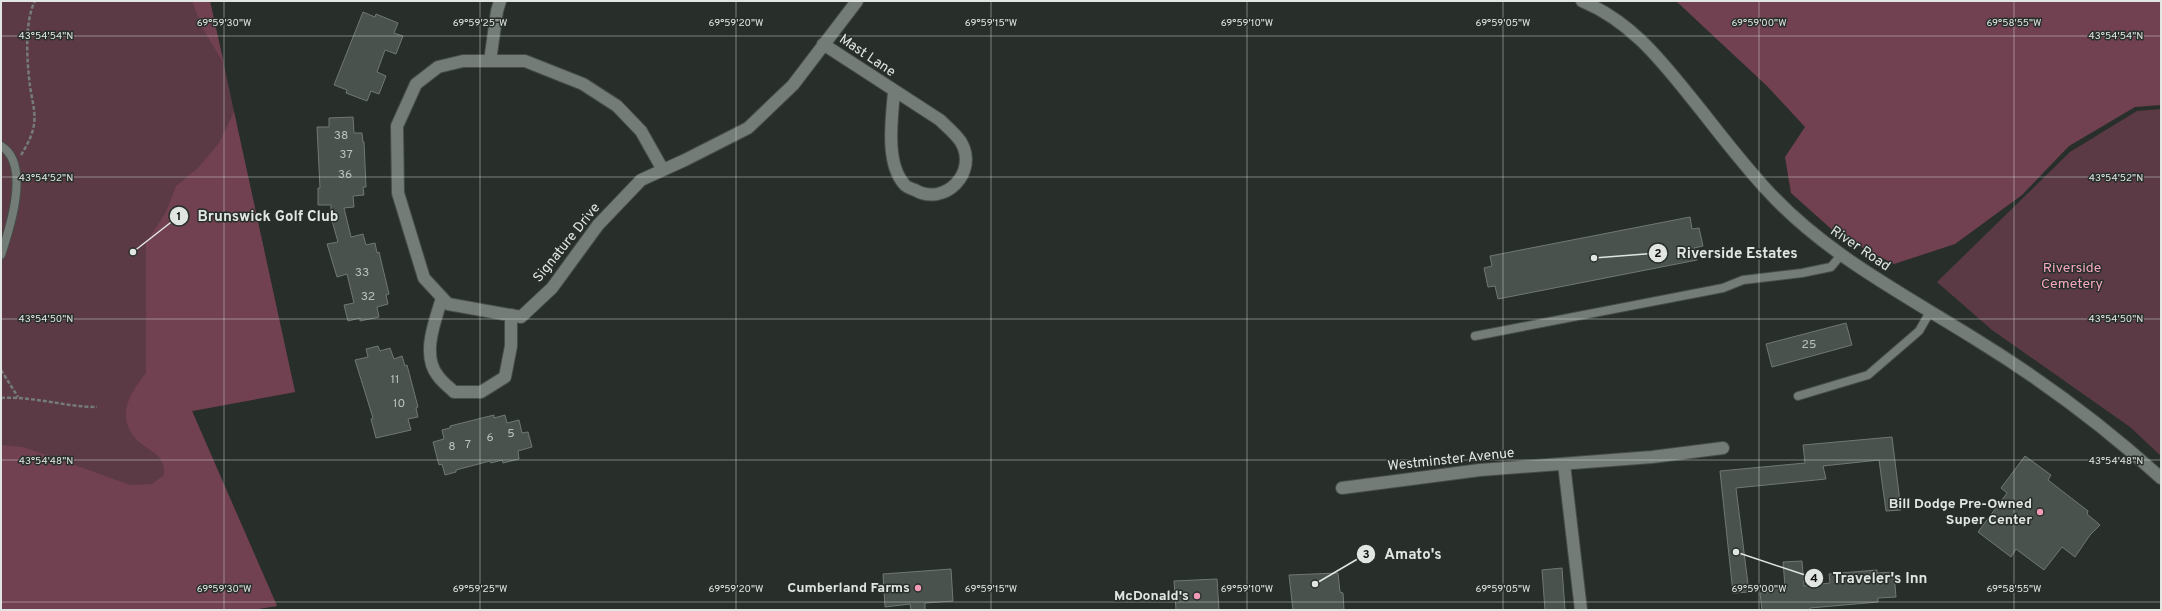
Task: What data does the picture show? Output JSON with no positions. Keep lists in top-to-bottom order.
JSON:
{
  "streets": {
    "street": [
      "Mast Lane",
      "Signature Drive",
      "River Road",
      "Westminster Avenue"
    ]
  },
  "crossings": [
    ["Mast Lane", "Signature Drive"]
  ],
  "parks": ["Riverside Cemetery"],
  "places": [
    "Brunswick Golf Club",
    "Riverside Estates",
    "Bill Dodge Pre-Owned Super Center",
    "Traveler's Inn",
    "Amato's",
    "Cumberland Farms",
    "McDonald's"
  ],
  "house_numbers": [
    "38",
    "37",
    "36",
    "33",
    "32",
    "25",
    "11",
    "10",
    "5",
    "6",
    "7",
    "8"
  ],
  "coordinates": [
    "69°59'30\"W",
    "69°59'25\"W",
    "69°59'20\"W",
    "69°59'15\"W",
    "69°59'10\"W",
    "69°59'05\"W",
    "69°59'00\"W",
    "69°58'55\"W",
    "43°54'54\"N",
    "43°54'52\"N",
    "43°54'50\"N",
    "43°54'48\"N"
  ]
}
